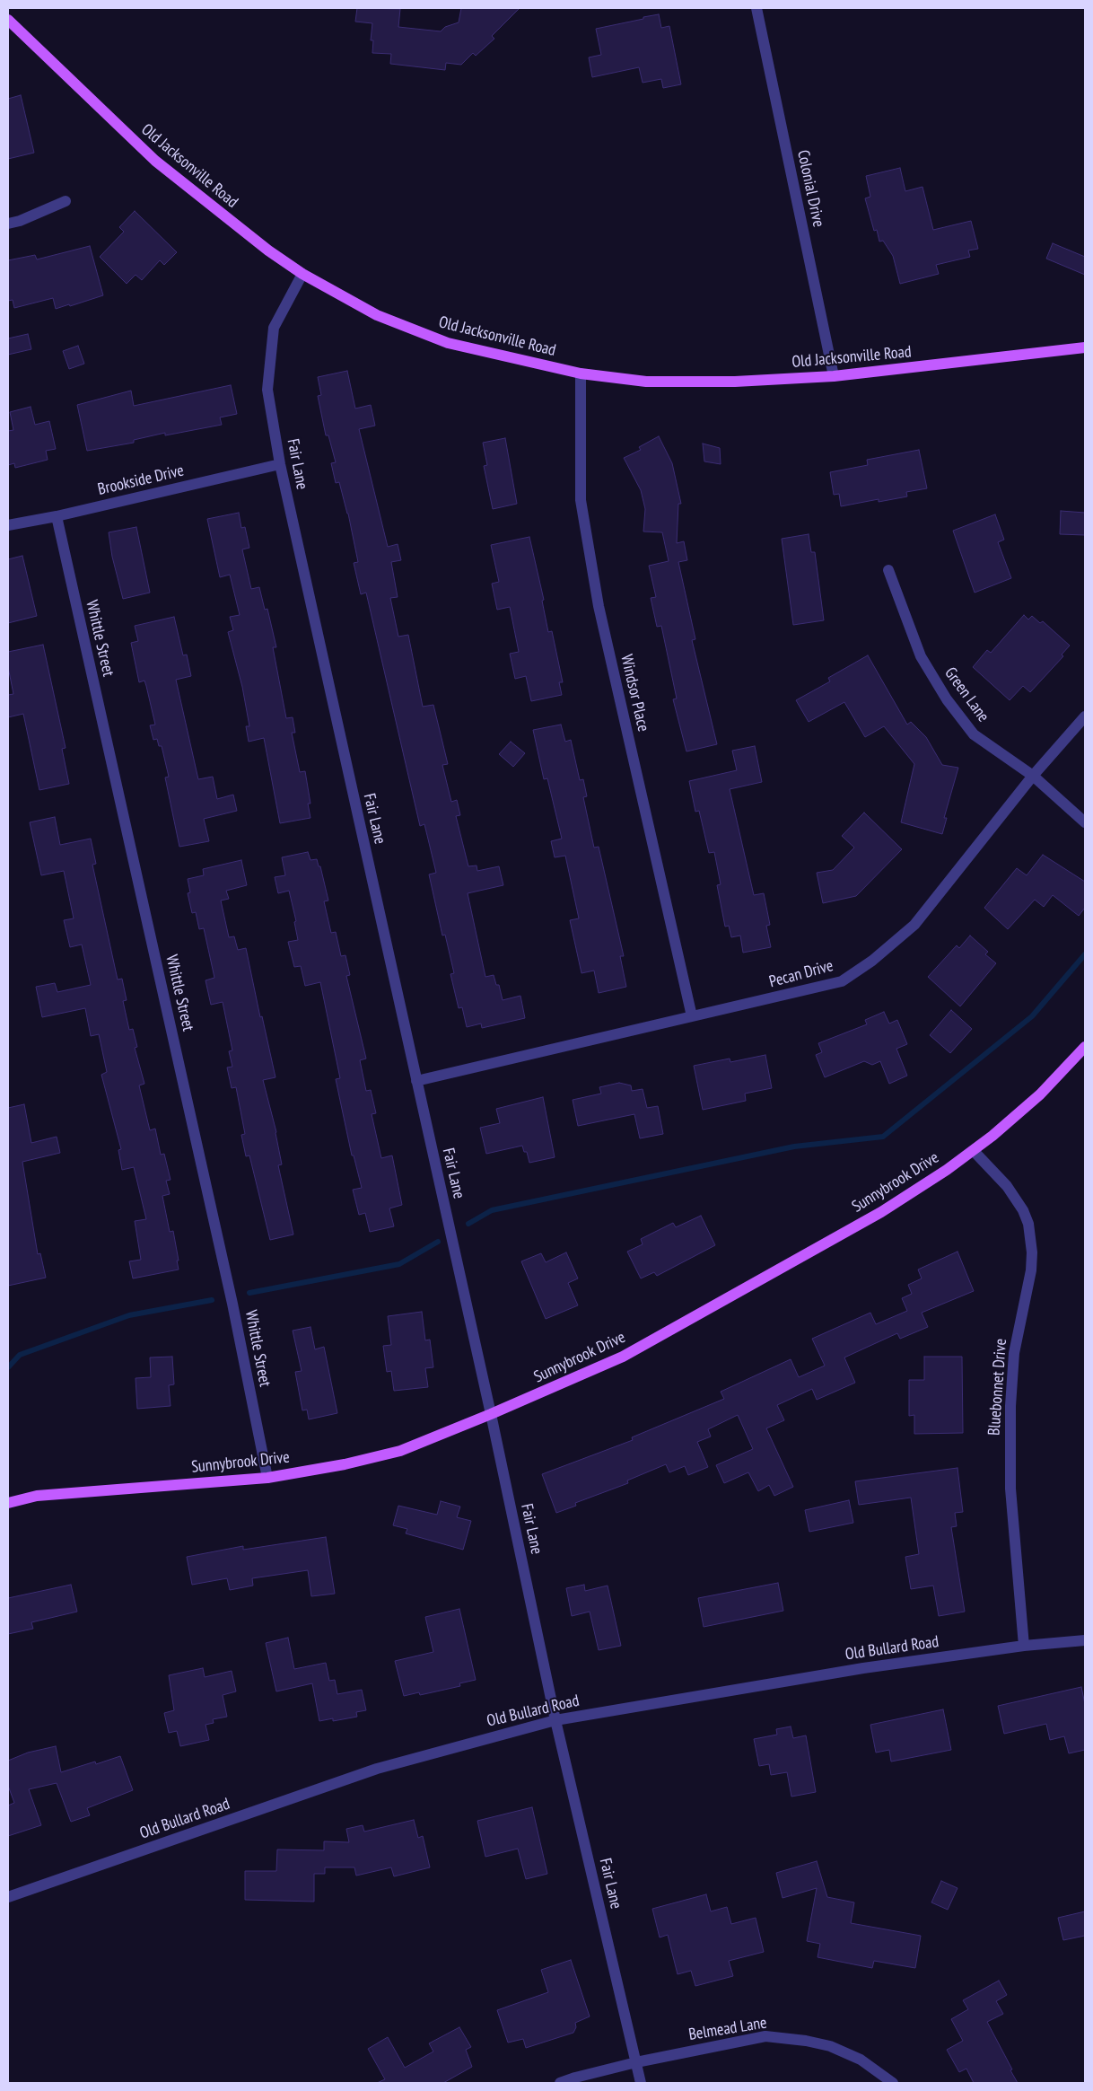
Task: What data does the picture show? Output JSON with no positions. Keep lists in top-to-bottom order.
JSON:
{
  "streets": {
    "main road": ["Old Jacksonville Road", "Sunnybrook Drive"],
    "street": [
      "Colonial Drive",
      "Fair Lane",
      "Brookside Drive",
      "Whittle Street",
      "Windsor Place",
      "Green Lane",
      "Pecan Drive",
      "Bluebonnet Drive",
      "Old Bullard Road",
      "Belmead Lane"
    ]
  },
  "crossings": [
    ["Old Jacksonville Road", "Colonial Drive"],
    ["Old Jacksonville Road", "Fair Lane"],
    ["Old Jacksonville Road", "Windsor Place"],
    ["Fair Lane", "Brookside Drive"],
    ["Fair Lane", "Pecan Drive"],
    ["Fair Lane", "Sunnybrook Drive"],
    ["Fair Lane", "Old Bullard Road"],
    ["Fair Lane", "Belmead Lane"],
    ["Brookside Drive", "Whittle Street"],
    ["Whittle Street", "Sunnybrook Drive"],
    ["Windsor Place", "Pecan Drive"],
    ["Green Lane", "Pecan Drive"],
    ["Sunnybrook Drive", "Bluebonnet Drive"],
    ["Bluebonnet Drive", "Old Bullard Road"]
  ]
}
